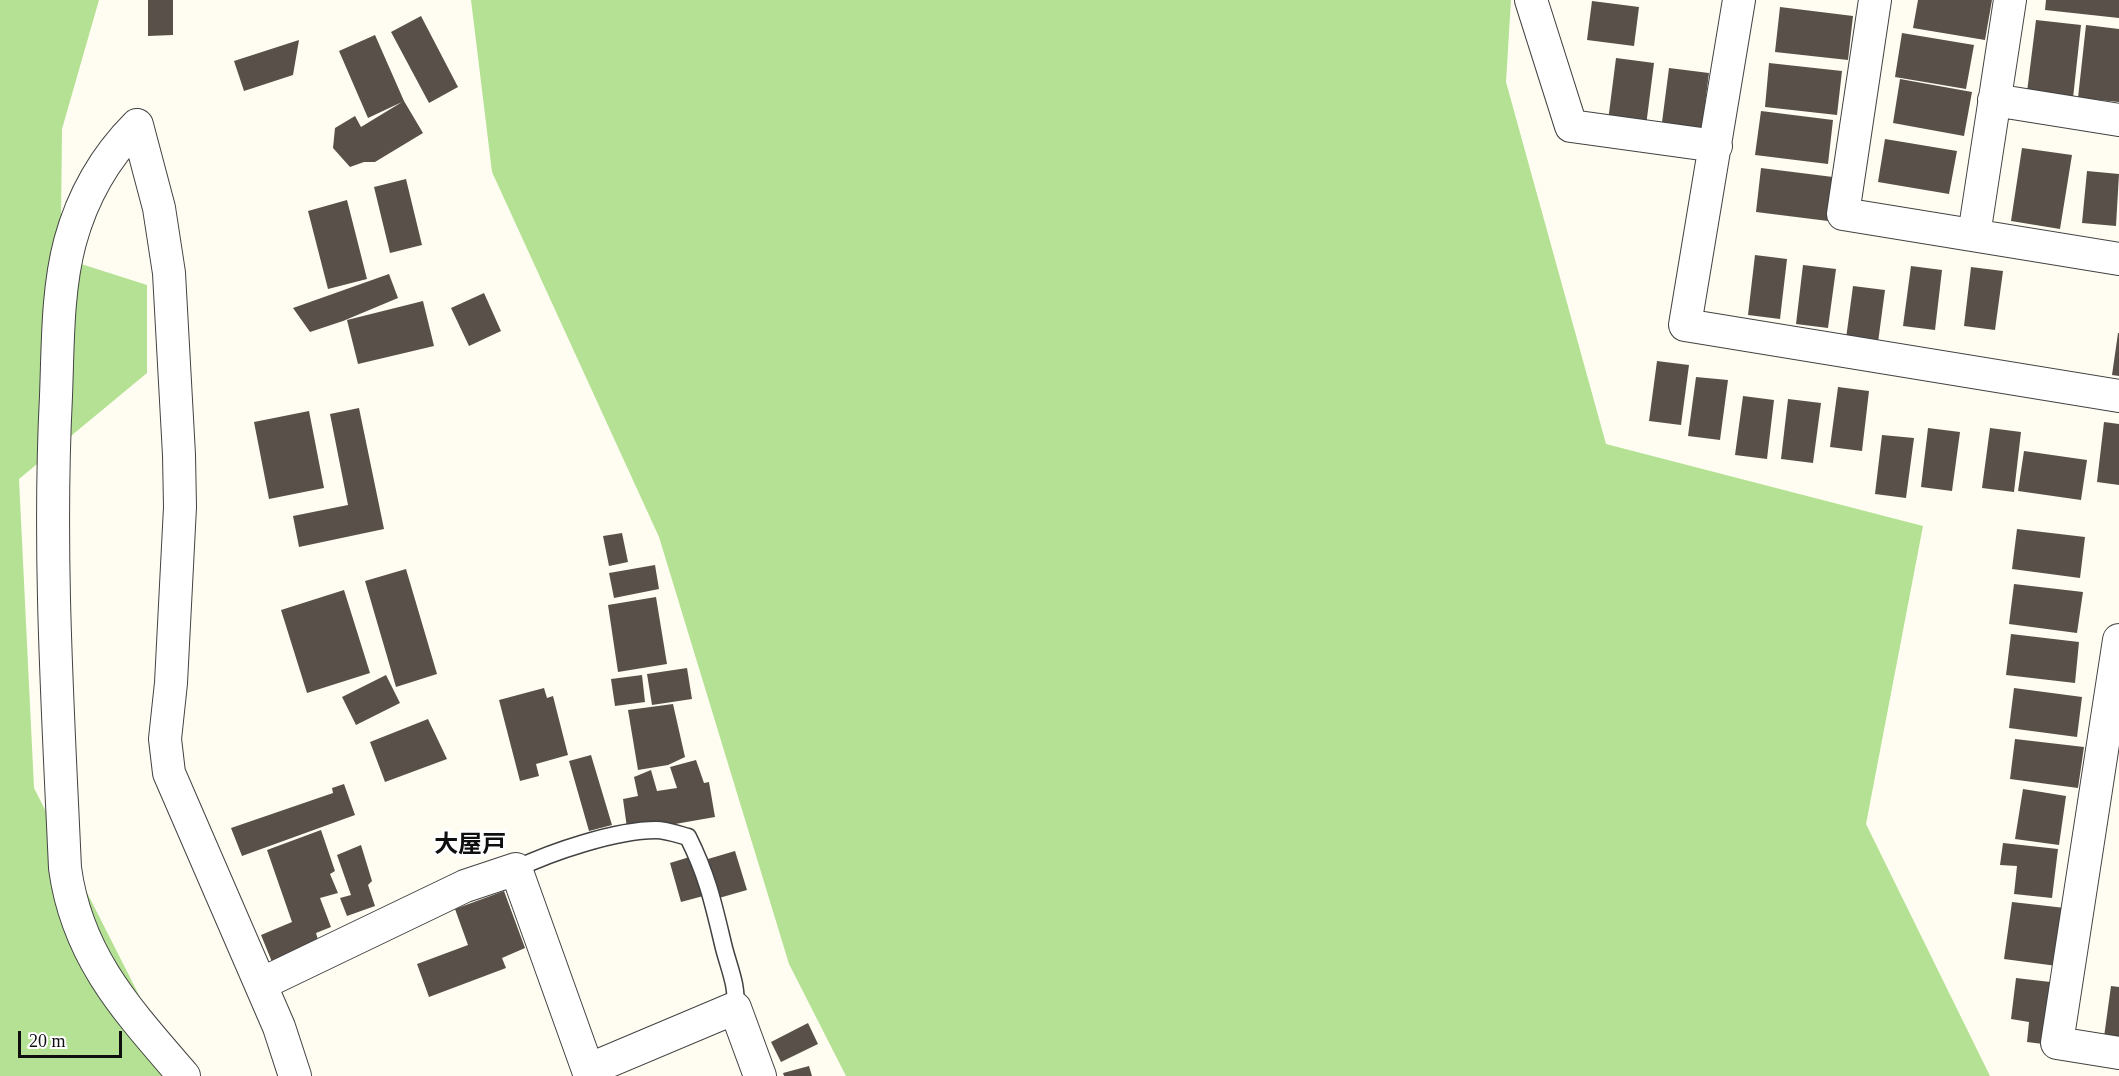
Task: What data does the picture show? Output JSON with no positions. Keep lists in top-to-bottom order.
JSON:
{
  "districts": ["大屋戸"],
  "scale_bar": "20 m"
}
